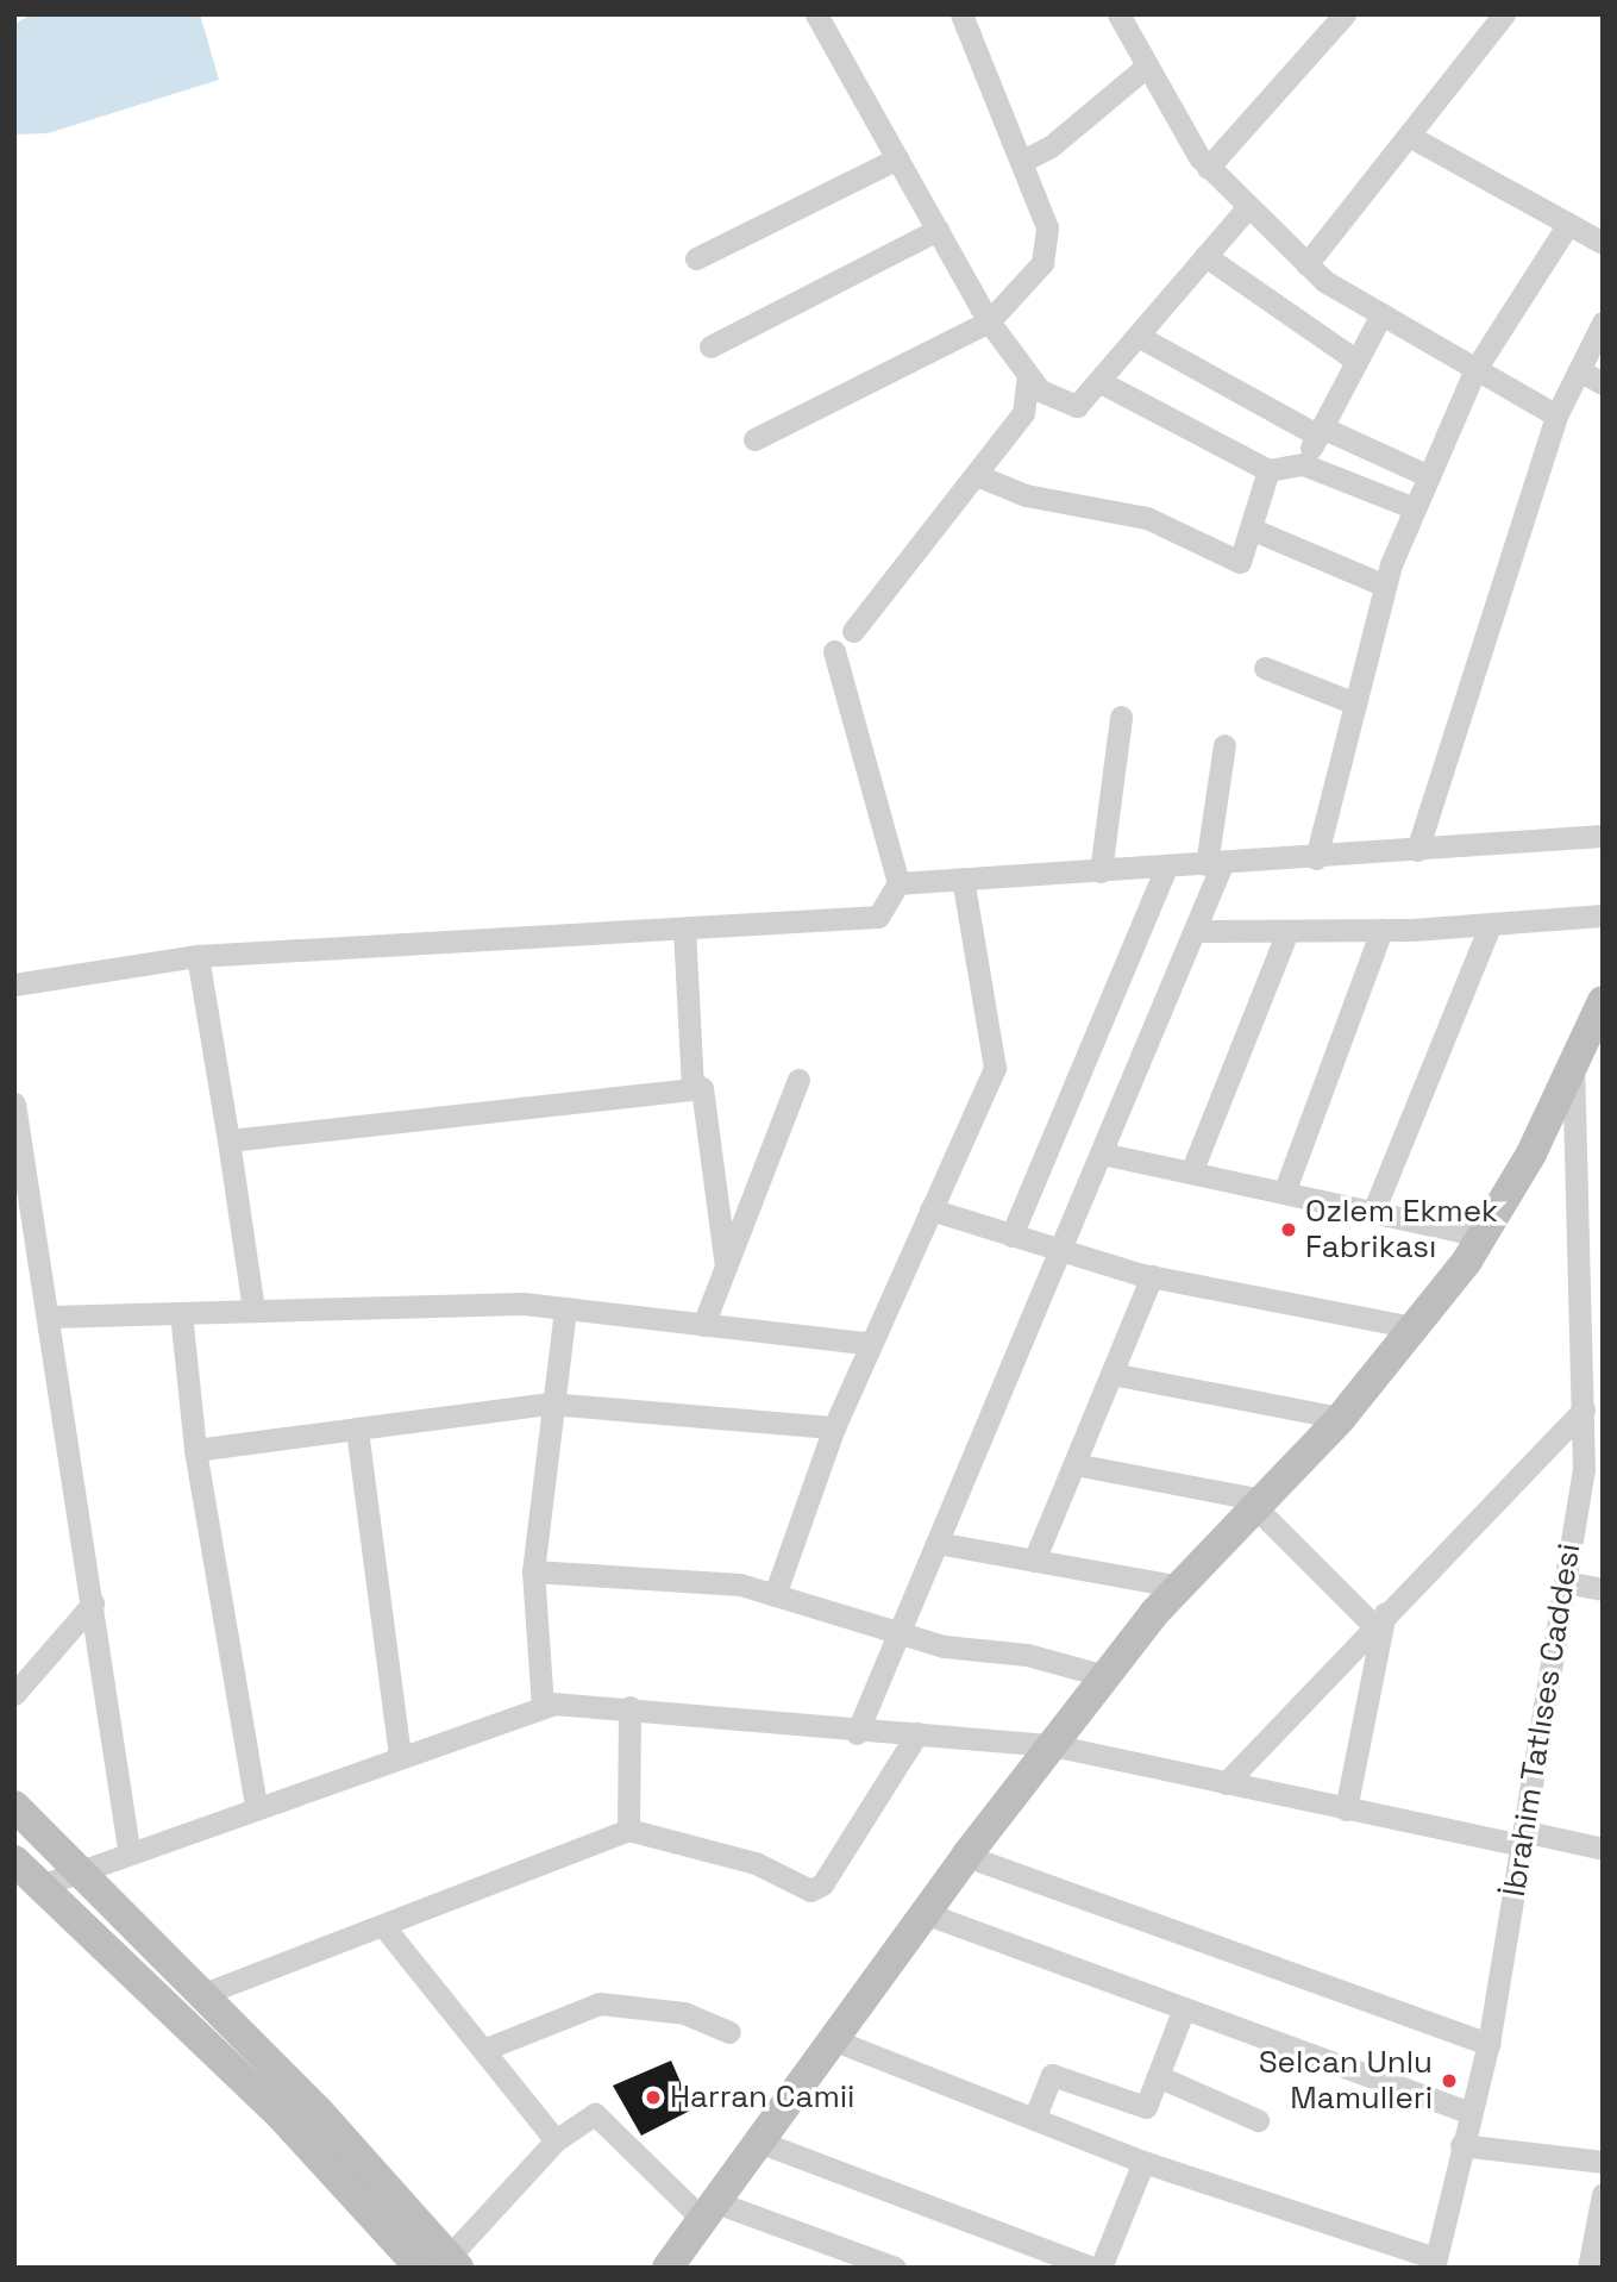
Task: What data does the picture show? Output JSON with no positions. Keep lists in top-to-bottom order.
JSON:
{
  "streets": {
    "street": ["İbrahim Tatlıses Caddesi"]
  },
  "places": ["Ozlem Ekmek Fabrikası", "Selcan Unlu Mamulleri", "Harran Camii"]
}
